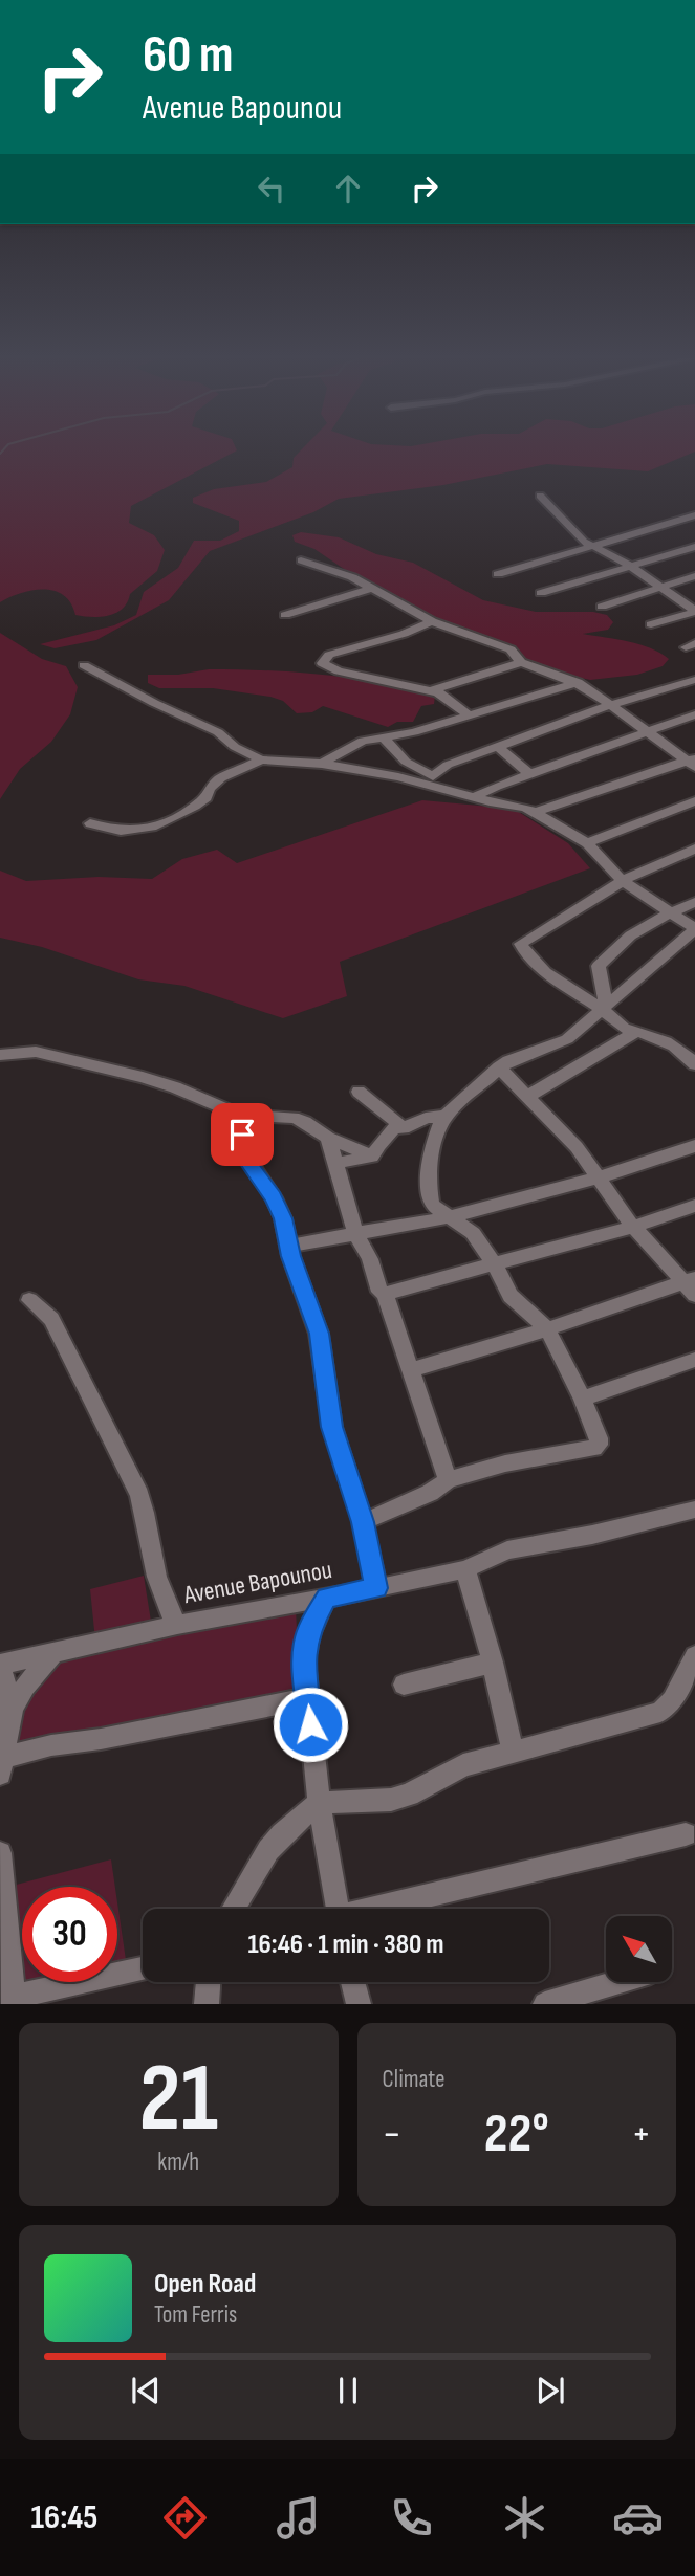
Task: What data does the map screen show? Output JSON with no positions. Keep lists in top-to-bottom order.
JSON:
{
  "streets": {
    "street": ["Avenue Bapounou"]
  },
  "north": "top left",
  "page": {
    "turn": ["60 m", "Avenue Bapounou"],
    "limit": "30",
    "trip": "16:46 · 1 min · 380 m",
    "tile": [
      ["21", "km/h"],
      "Climate"
    ],
    "heat": ["−", "22°", "+"],
    "song": ["Open Road", "Tom Ferris"],
    "tabs": "16:45"
  }
}
